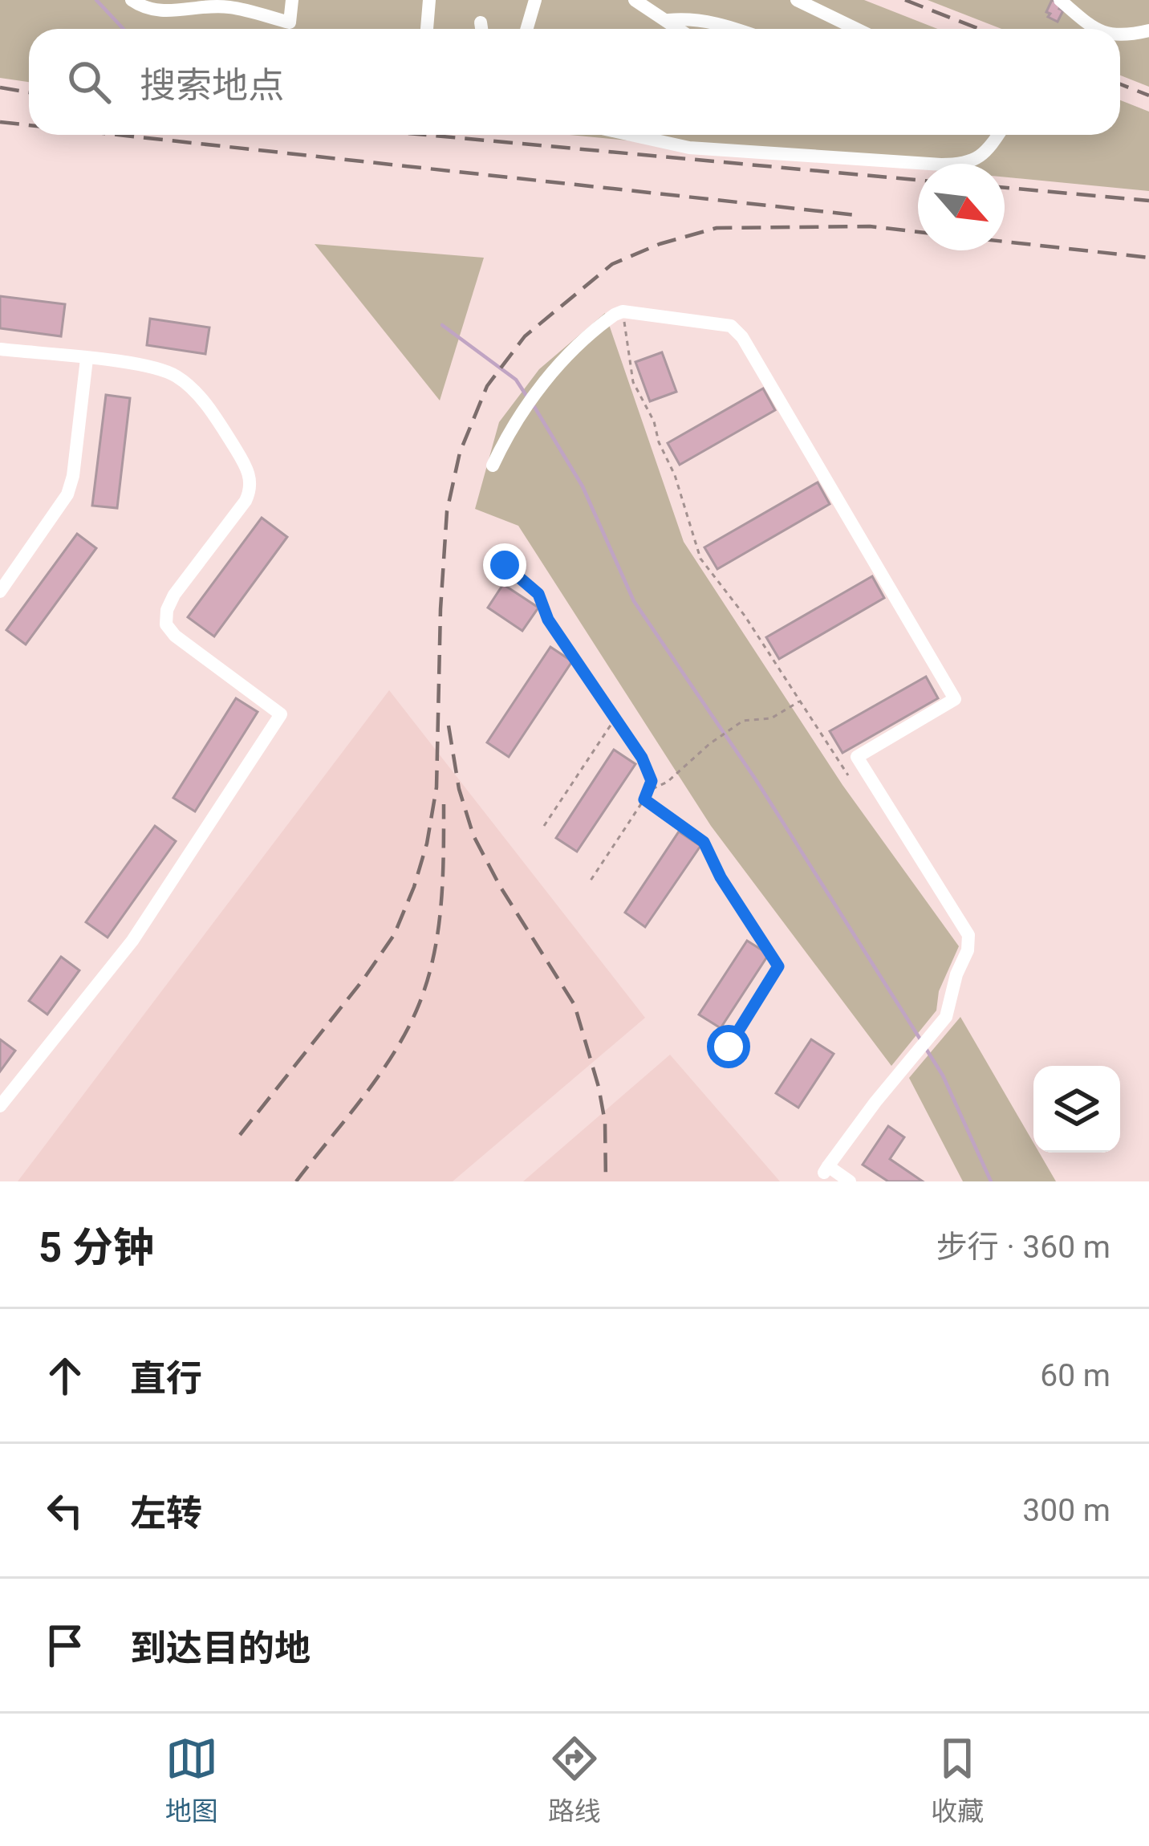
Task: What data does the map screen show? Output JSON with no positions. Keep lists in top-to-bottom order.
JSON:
{
  "north": "bottom right",
  "page": {
    "search": "搜索地点",
    "heading": ["5 分钟", "步行 · 360 m"],
    "list": [
      ["直行", "60 m"],
      ["左转", "300 m"],
      "到达目的地"
    ],
    "nav": ["地图", "路线", "收藏"]
  }
}
